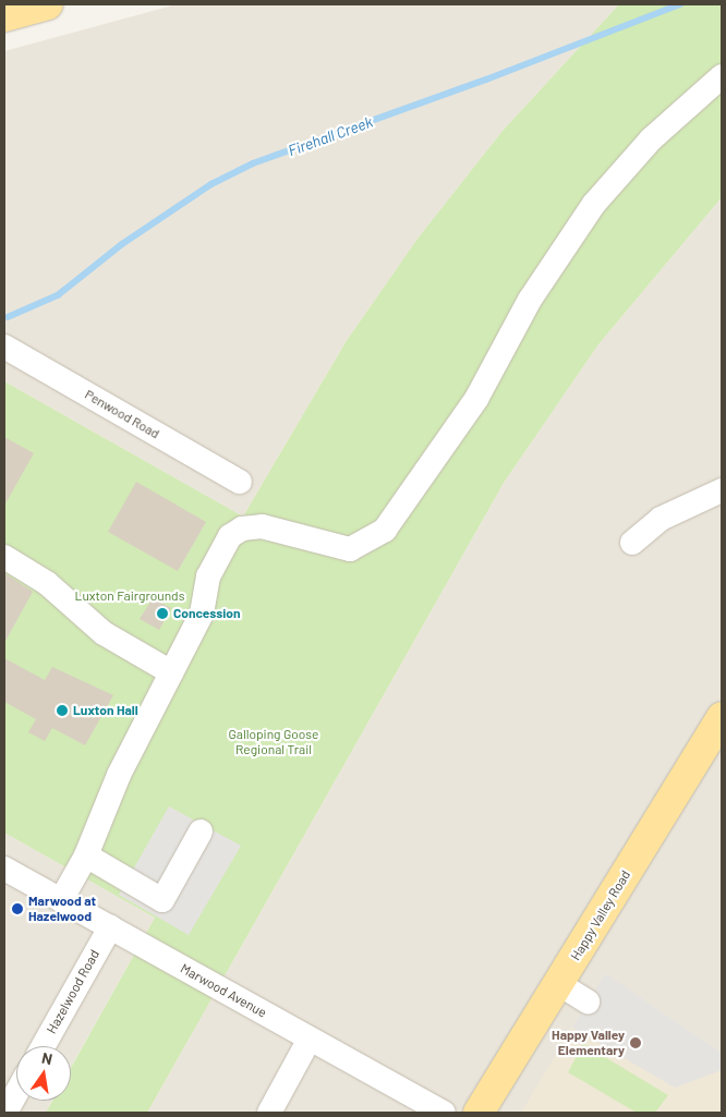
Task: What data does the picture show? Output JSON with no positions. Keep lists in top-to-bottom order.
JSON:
{
  "streets": {
    "main road": ["Happy Valley Road"],
    "street": ["Penwood Road", "Marwood Avenue", "Hazelwood Road"]
  },
  "crossings": [
    ["Marwood Avenue", "Hazelwood Road"]
  ],
  "water": ["Firehall Creek"],
  "parks": ["Luxton Fairgrounds", "Galloping Goose Regional Trail"],
  "places": [
    "Concession",
    "Luxton Hall",
    "Marwood at Hazelwood",
    "Happy Valley Elementary"
  ],
  "north": "top"
}
